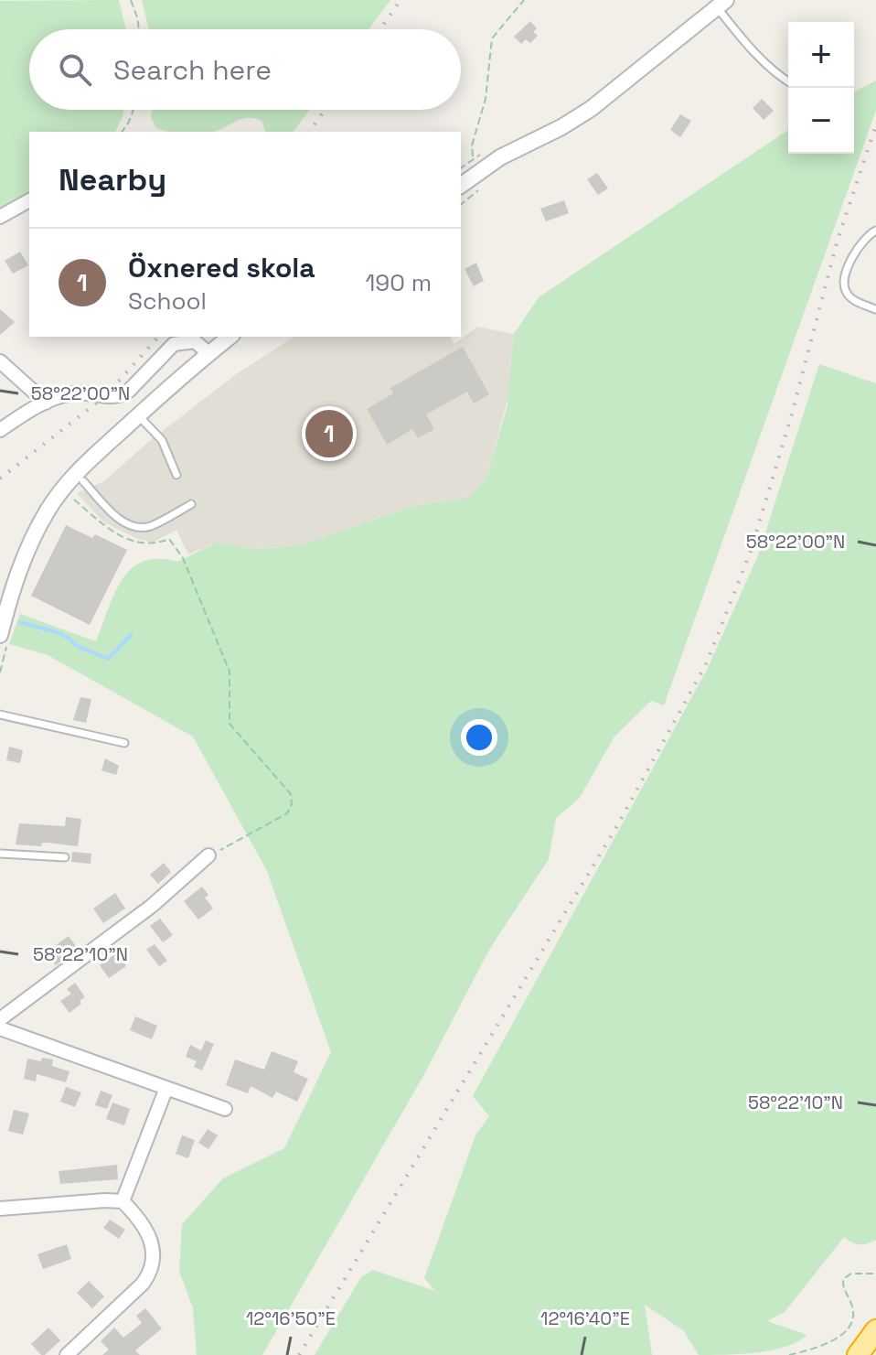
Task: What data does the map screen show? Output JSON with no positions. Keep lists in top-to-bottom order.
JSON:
{
  "page": {
    "map_buttons": ["+", "−"],
    "search": "Search here",
    "heading": "Nearby",
    "list": [
      {
        "mark": "1",
        "name": "Öxnered skola",
        "note": "School",
        "value": "190 m"
      }
    ],
    "pins": "1"
  },
  "coordinates": [
    "58°22'00\"N",
    "58°22'10\"N",
    "12°16'50\"E",
    "12°16'40\"E"
  ]
}
